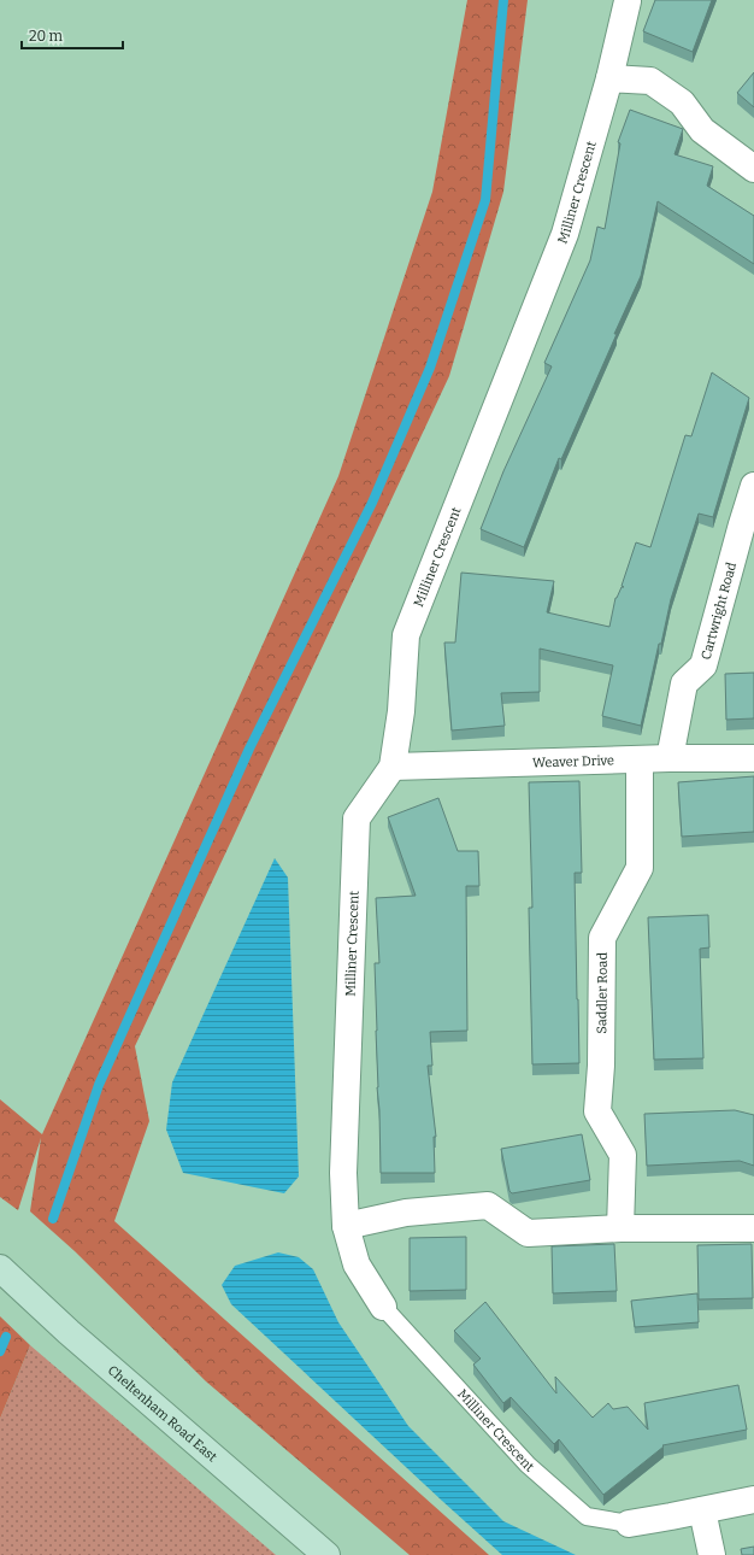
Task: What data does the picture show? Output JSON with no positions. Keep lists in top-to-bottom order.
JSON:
{
  "streets": {
    "main road": ["Cheltenham Road East"],
    "street": [
      "Milliner Crescent",
      "Cartwright Road",
      "Weaver Drive",
      "Saddler Road"
    ]
  },
  "crossings": [
    ["Milliner Crescent", "Weaver Drive"],
    ["Cartwright Road", "Weaver Drive"],
    ["Weaver Drive", "Saddler Road"]
  ],
  "scale_bar": "20 m"
}
